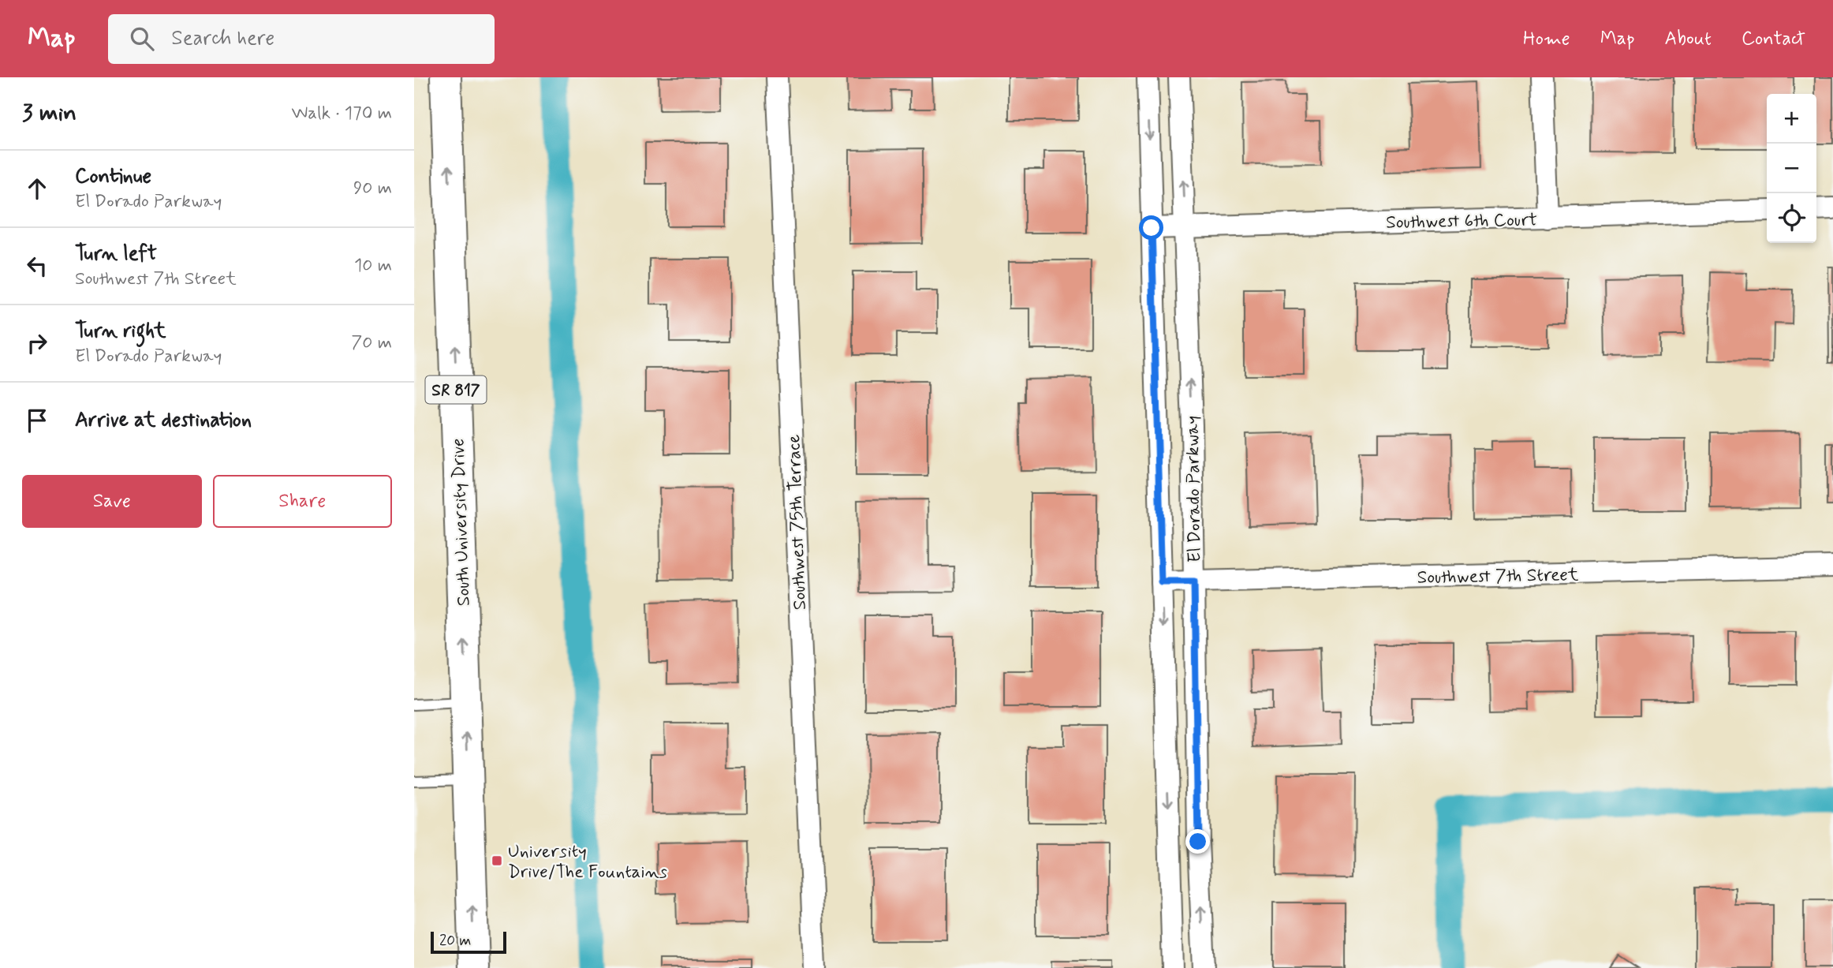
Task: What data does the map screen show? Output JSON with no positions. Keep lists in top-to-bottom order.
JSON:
{
  "streets": {
    "main road": ["SR 817", "South University Drive"],
    "street": [
      "Southwest 6th Court",
      "El Dorado Parkway",
      "Southwest 75th Terrace",
      "Southwest 7th Street"
    ]
  },
  "crossings": [
    ["Southwest 6th Court", "El Dorado Parkway"],
    ["El Dorado Parkway", "Southwest 7th Street"]
  ],
  "one_way": ["South University Drive"],
  "places": {
    "transit": ["University Drive/The Fountains"]
  },
  "scale_bar": "20 m",
  "page": {
    "header": "Map",
    "search": "Search here",
    "nav": [
      "Home",
      "Map",
      "About",
      "Contact"
    ],
    "heading": ["3 min", "Walk · 170 m"],
    "map_buttons": ["+", "−"],
    "list": [
      ["Continue", "El Dorado Parkway", "90 m"],
      ["Turn left", "Southwest 7th Street", "10 m"],
      ["Turn right", "El Dorado Parkway", "70 m"],
      "Arrive at destination"
    ],
    "buttons": ["Save", "Share"],
    "scale": "20 m"
  }
}
